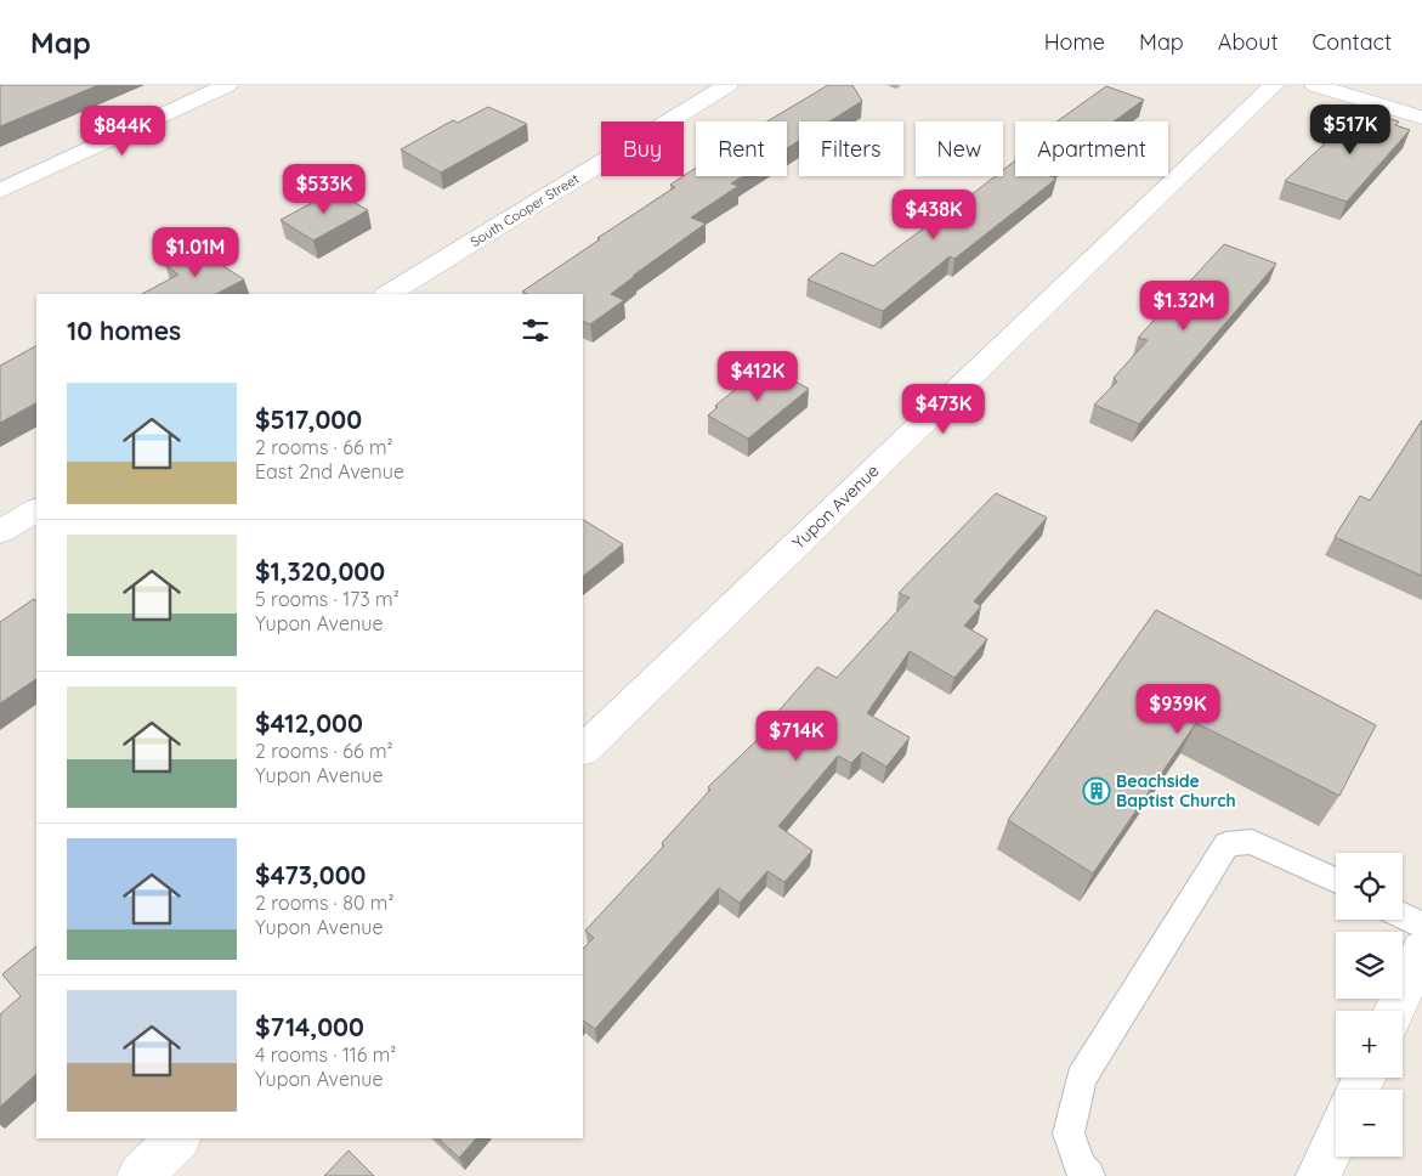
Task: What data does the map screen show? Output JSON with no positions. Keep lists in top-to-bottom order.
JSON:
{
  "streets": {
    "street": ["South Cooper Street", "Yupon Avenue"]
  },
  "places": {
    "building": ["Beachside Baptist Church"]
  },
  "page": {
    "header": "Map",
    "nav": [
      "Home",
      "Map",
      "About",
      "Contact"
    ],
    "price": [
      "$517K",
      "$844K",
      "$533K",
      "$438K",
      "$1.01M",
      "$1.32M",
      "$412K",
      "$473K",
      "$939K",
      "$714K"
    ],
    "chip": [
      "Buy",
      "Rent",
      "Filters",
      "New",
      "Apartment"
    ],
    "heading": "10 homes",
    "list": [
      {
        "name": "$517,000",
        "note": "2 rooms · 66 m² · East 2nd Avenue"
      },
      {
        "name": "$1,320,000",
        "note": "5 rooms · 173 m² · Yupon Avenue"
      },
      {
        "name": "$412,000",
        "note": "2 rooms · 66 m² · Yupon Avenue"
      },
      {
        "name": "$473,000",
        "note": "2 rooms · 80 m² · Yupon Avenue"
      },
      {
        "name": "$714,000",
        "note": "4 rooms · 116 m² · Yupon Avenue"
      }
    ],
    "map_buttons": ["+", "−"]
  }
}
